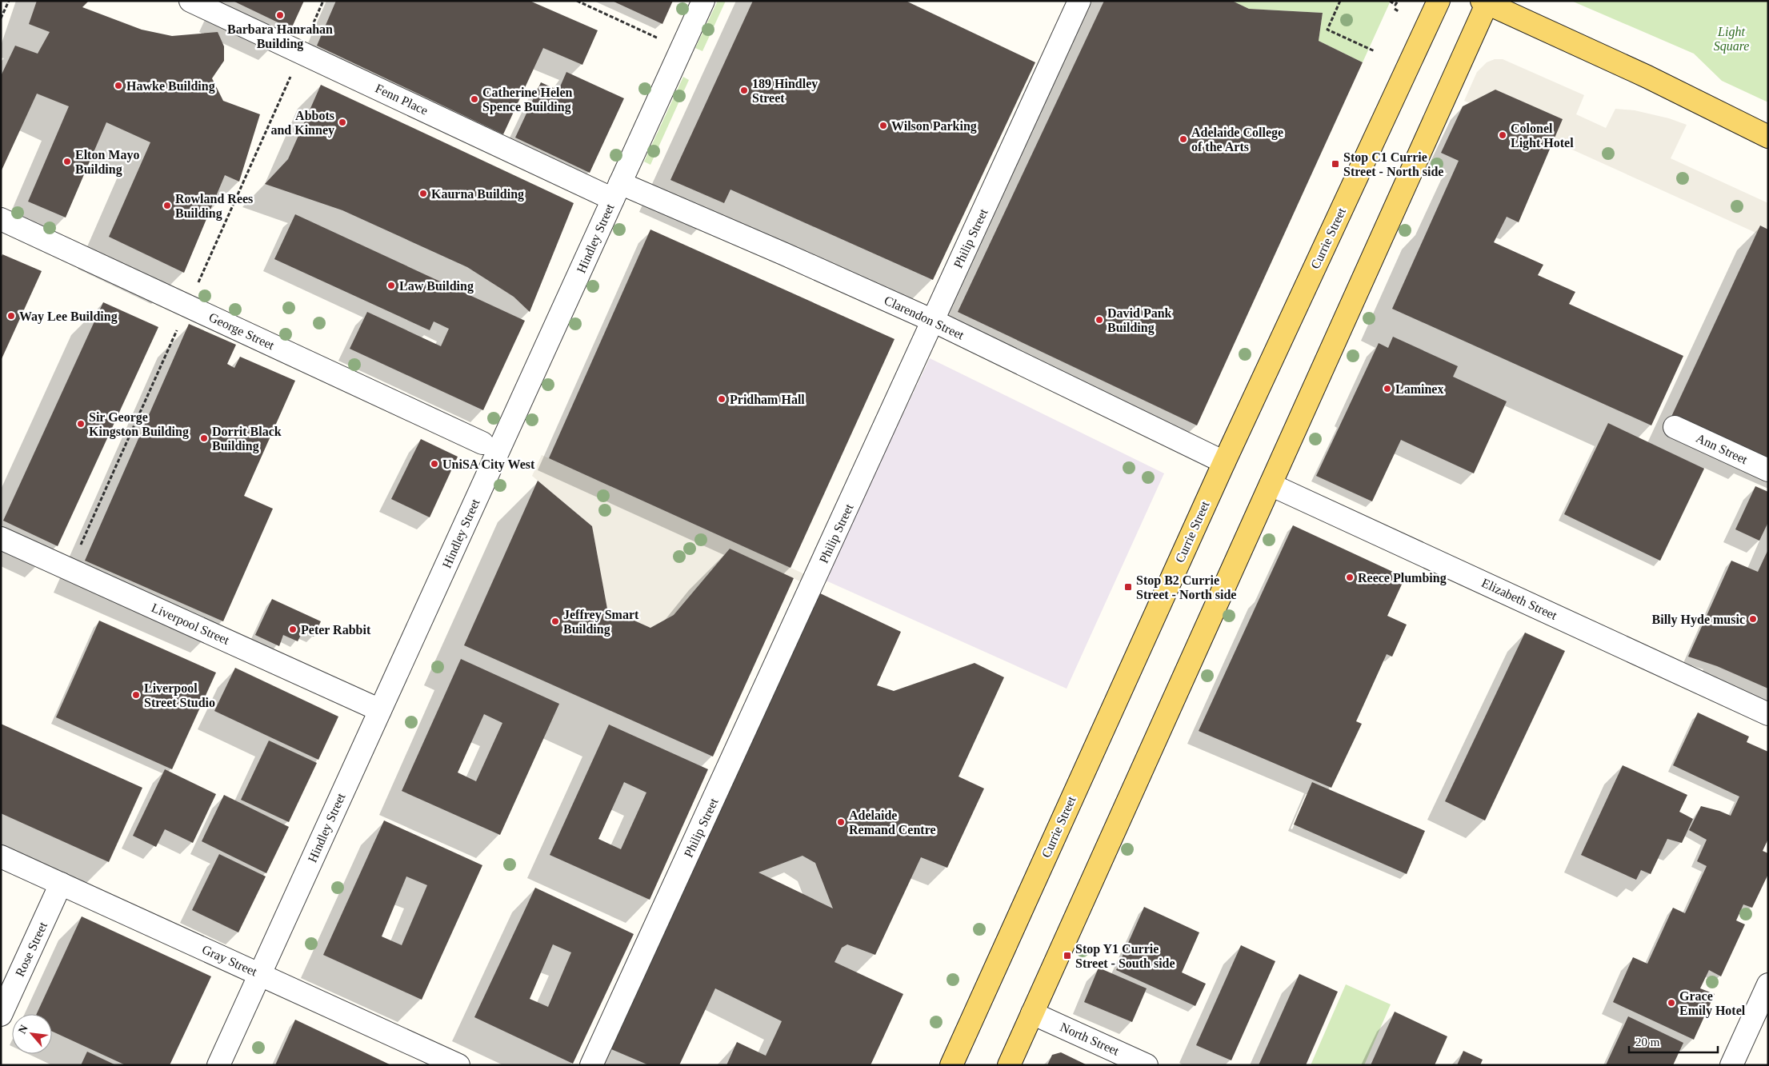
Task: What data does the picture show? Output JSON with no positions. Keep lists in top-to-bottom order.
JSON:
{
  "streets": {
    "main road": ["Currie Street"],
    "street": [
      "Fenn Place",
      "Hindley Street",
      "Philip Street",
      "Clarendon Street",
      "George Street",
      "Ann Street",
      "Elizabeth Street",
      "Liverpool Street",
      "Rose Street",
      "Gray Street",
      "North Street"
    ]
  },
  "crossings": [
    ["Fenn Place", "Hindley Street"],
    ["Fenn Place", "Clarendon Street"],
    ["Hindley Street", "Clarendon Street"],
    ["Hindley Street", "Liverpool Street"],
    ["Hindley Street", "Gray Street"],
    ["Philip Street", "Clarendon Street"],
    ["Currie Street", "Clarendon Street"],
    ["Rose Street", "Gray Street"]
  ],
  "parks": ["Light Square"],
  "places": {
    "other": [
      "Barbara Hanrahan Building",
      "Hawke Building",
      "189 Hindley Street",
      "Catherine Helen Spence Building",
      "Abbots and Kinney",
      "Wilson Parking",
      "Colonel Light Hotel",
      "Adelaide College of the Arts",
      "Elton Mayo Building",
      "Kaurna Building",
      "Rowland Rees Building",
      "Law Building",
      "Way Lee Building",
      "David Pank Building",
      "Laminex",
      "Pridham Hall",
      "Sir George Kingston Building",
      "Dorrit Black Building",
      "UniSA City West",
      "Reece Plumbing",
      "Billy Hyde music",
      "Jeffrey Smart Building",
      "Peter Rabbit",
      "Liverpool Street Studio",
      "Adelaide Remand Centre",
      "Grace Emily Hotel"
    ],
    "transit": ["Stop C1 Currie Street - North side", "Stop B2 Currie Street - North side", "Stop Y1 Currie Street - South side"]
  },
  "scale_bar": "20 m",
  "north": "top left"
}
